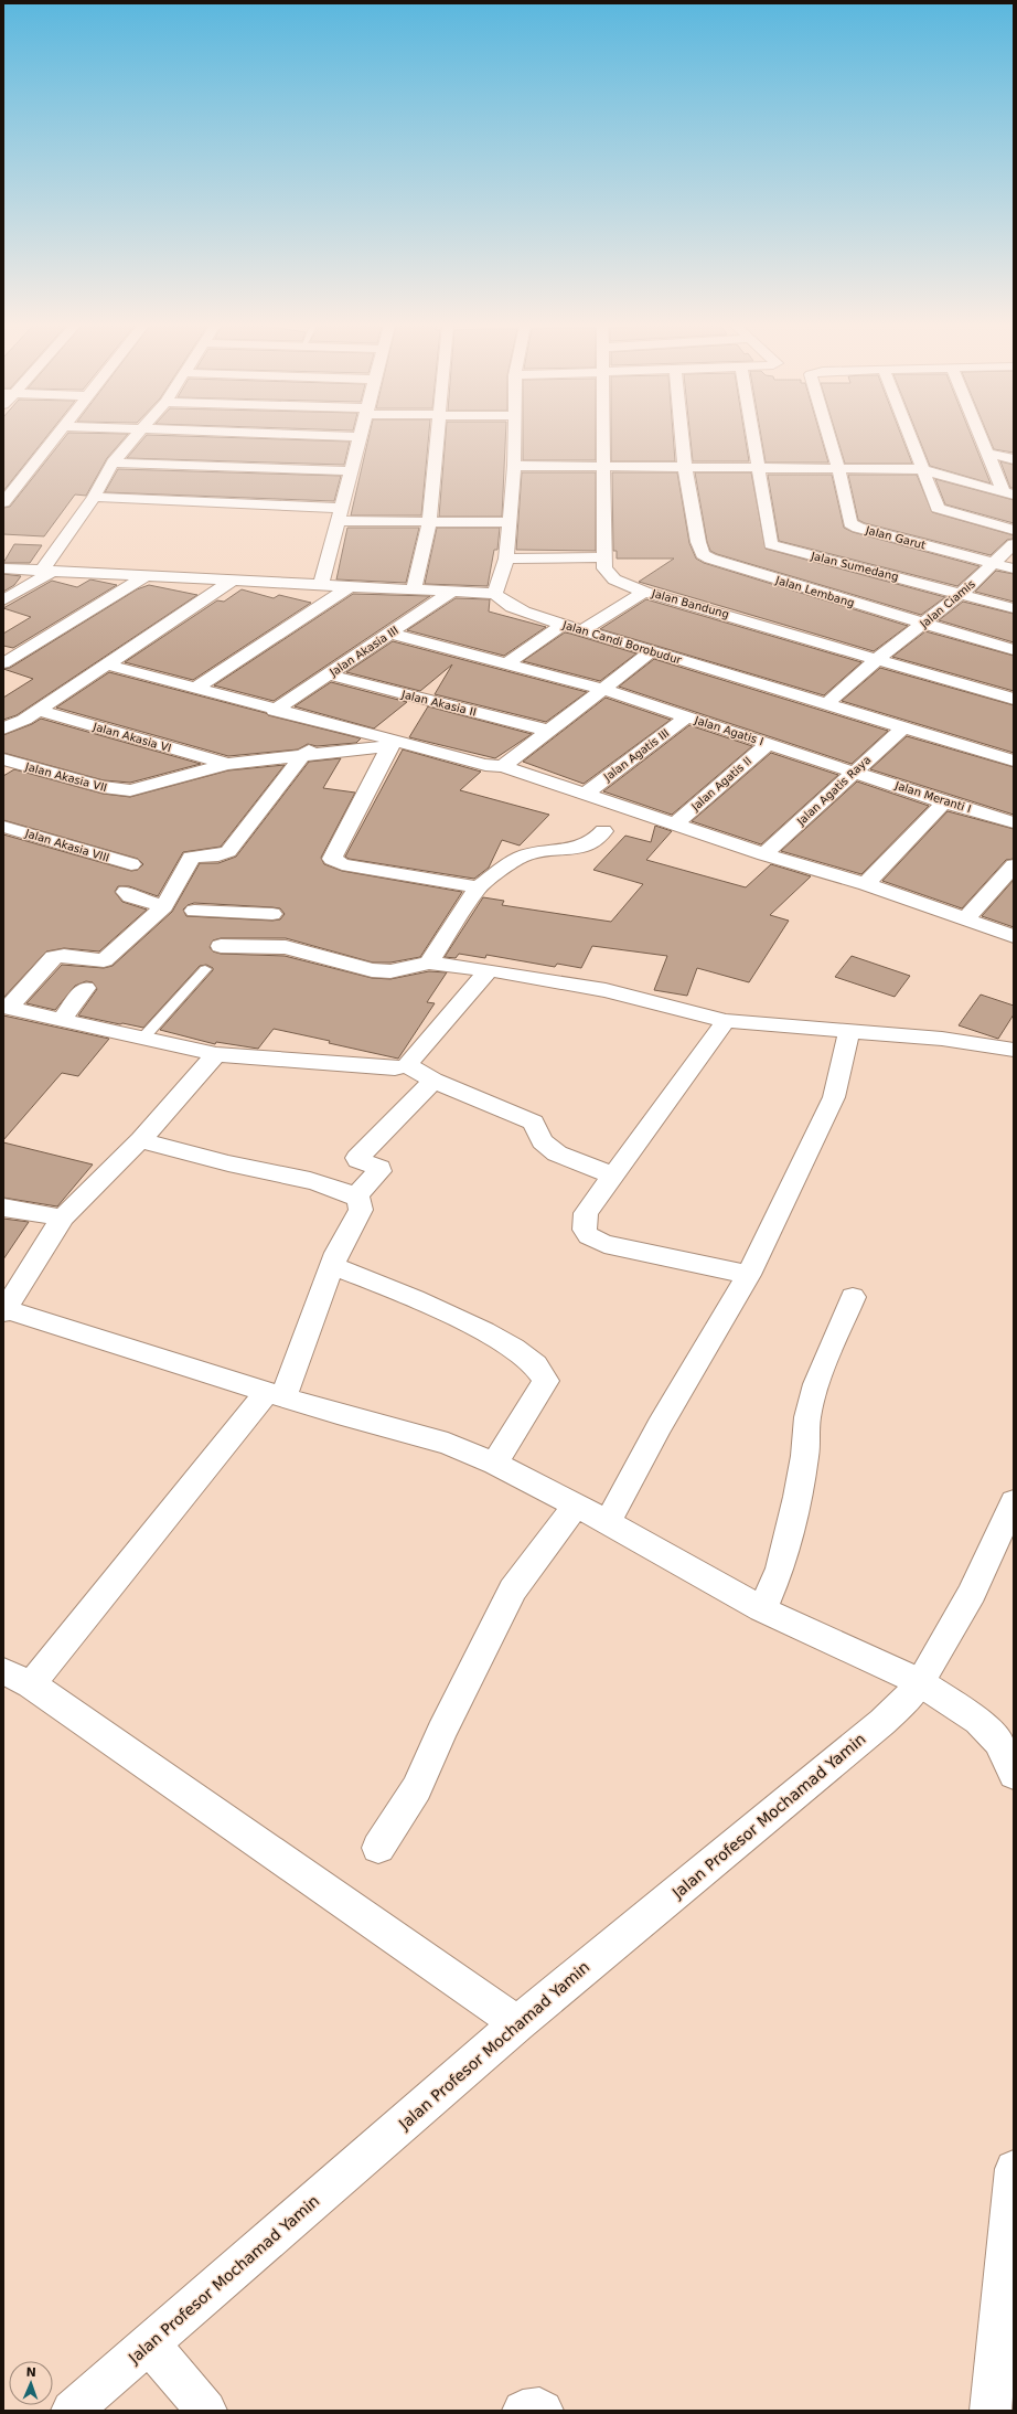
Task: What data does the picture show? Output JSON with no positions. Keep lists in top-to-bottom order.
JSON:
{
  "streets": {
    "street": [
      "Jalan Garut",
      "Jalan Sumedang",
      "Jalan Lembang",
      "Jalan Bandung",
      "Jalan Ciamis",
      "Jalan Candi Borobudur",
      "Jalan Akasia III",
      "Jalan Akasia II",
      "Jalan Agatis I",
      "Jalan Akasia VI",
      "Jalan Agatis III",
      "Jalan Akasia VII",
      "Jalan Agatis II",
      "Jalan Agatis Raya",
      "Jalan Meranti I",
      "Jalan Akasia VIII",
      "Jalan Profesor Mochamad Yamin"
    ]
  },
  "crossings": [
    ["Jalan Garut", "Jalan Ciamis"],
    ["Jalan Sumedang", "Jalan Ciamis"],
    ["Jalan Lembang", "Jalan Ciamis"],
    ["Jalan Bandung", "Jalan Ciamis"],
    ["Jalan Ciamis", "Jalan Candi Borobudur"],
    ["Jalan Candi Borobudur", "Jalan Agatis Raya"],
    ["Jalan Akasia III", "Jalan Akasia II"],
    ["Jalan Akasia III", "Jalan Agatis I"],
    ["Jalan Agatis I", "Jalan Agatis III"],
    ["Jalan Agatis I", "Jalan Agatis II"],
    ["Jalan Agatis I", "Jalan Agatis Raya"],
    ["Jalan Agatis I", "Jalan Meranti I"],
    ["Jalan Akasia VI", "Jalan Akasia VII"],
    ["Jalan Agatis Raya", "Jalan Meranti I"]
  ],
  "north": "top"
}
